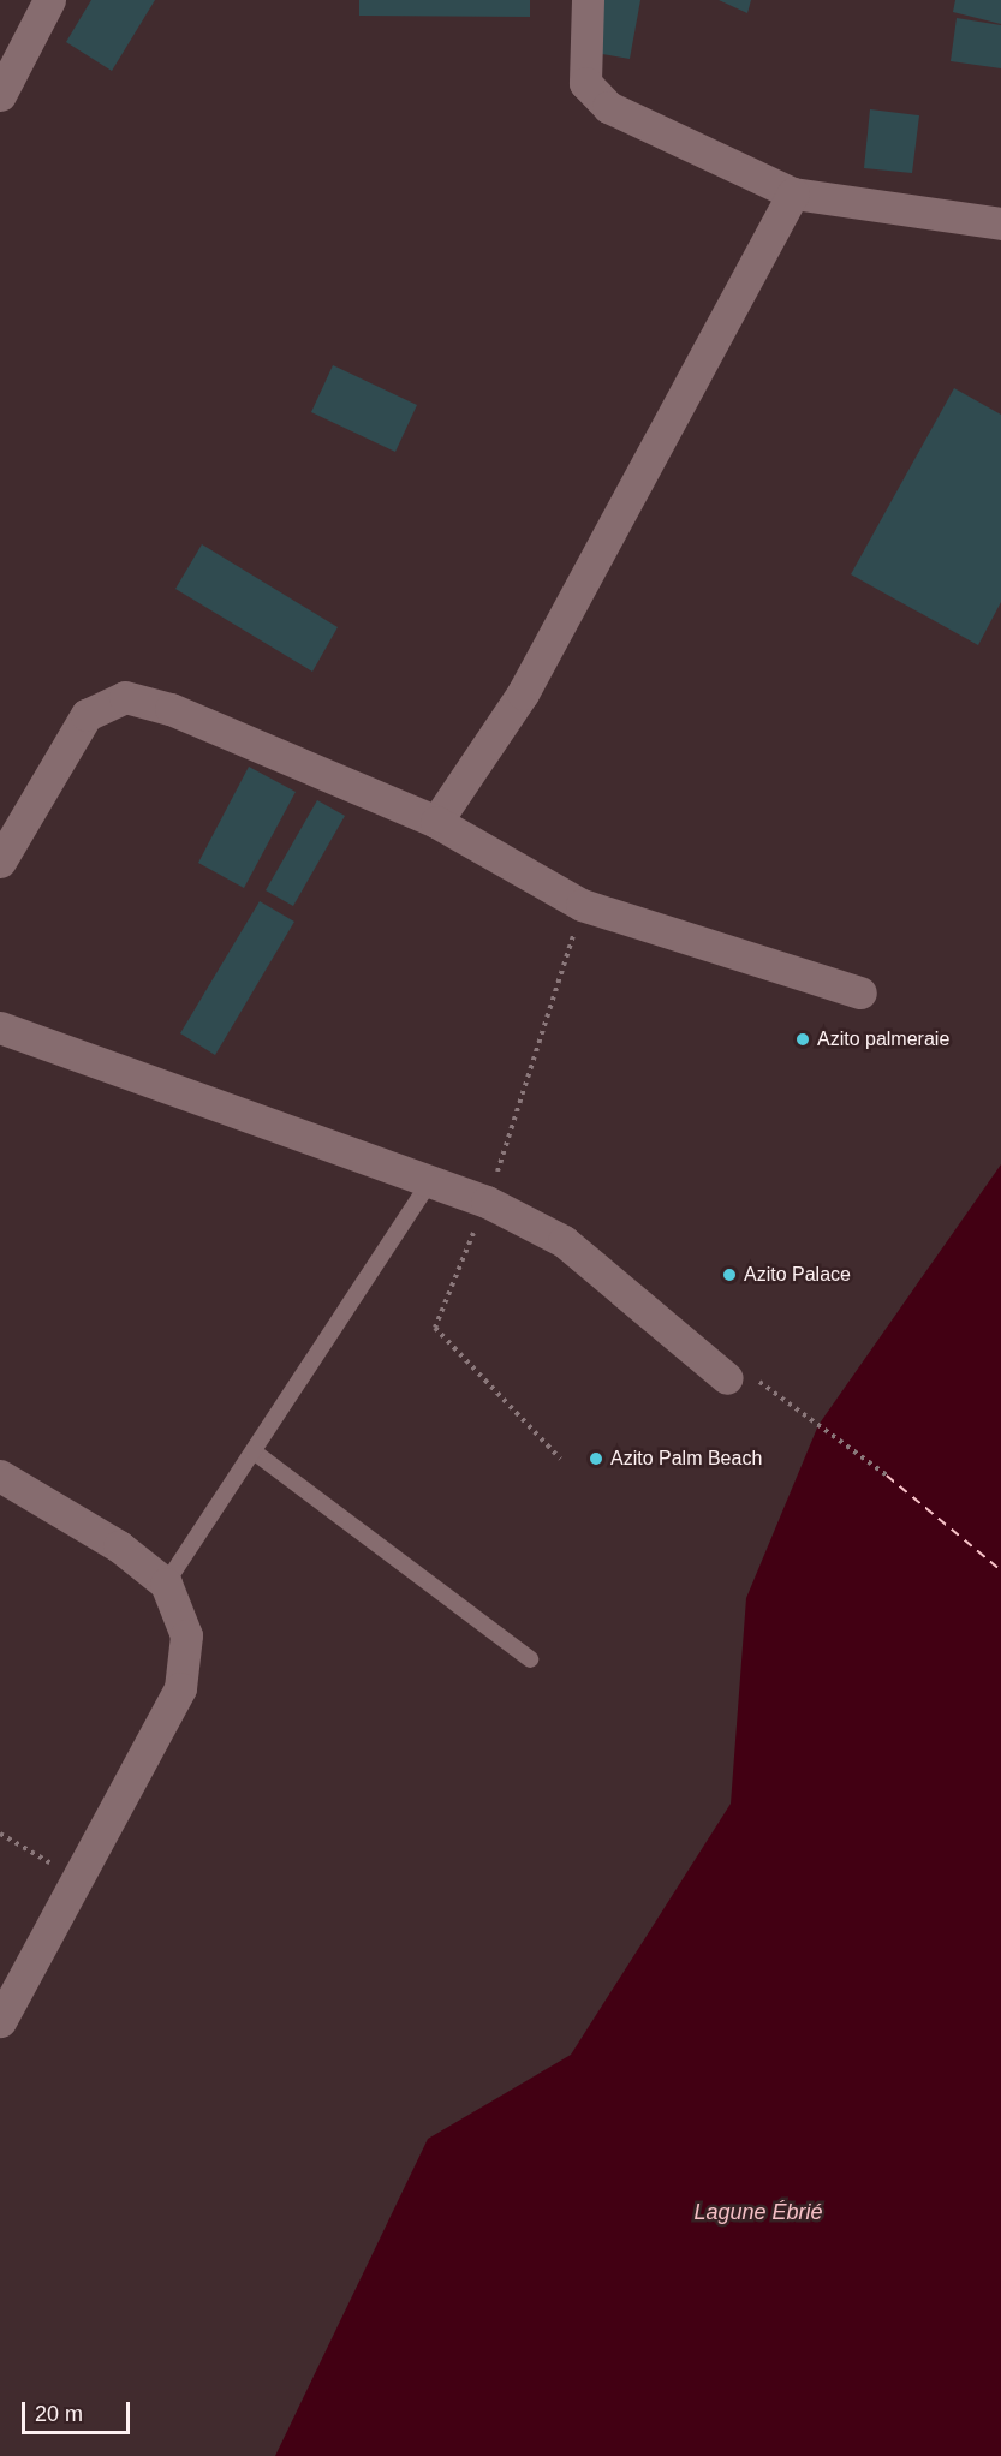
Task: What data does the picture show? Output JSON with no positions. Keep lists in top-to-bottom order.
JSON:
{
  "water": ["Lagune Ébrié"],
  "places": ["Azito palmeraie", "Azito Palace", "Azito Palm Beach"],
  "scale_bar": "20 m"
}
